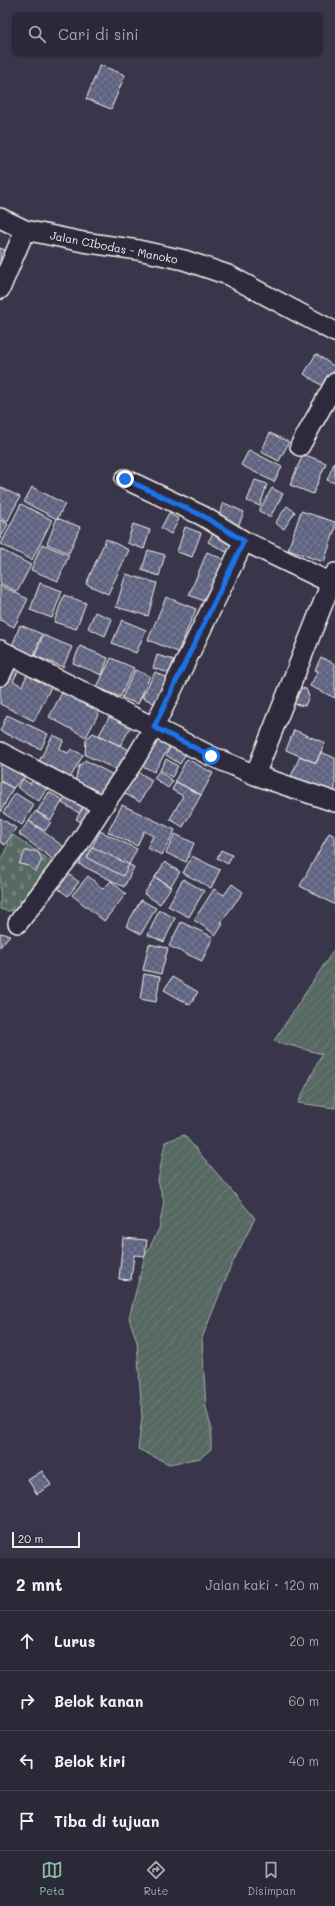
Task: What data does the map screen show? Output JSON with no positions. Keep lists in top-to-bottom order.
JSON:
{
  "streets": {
    "street": ["Jalan CIbodas - Manoko"]
  },
  "scale_bar": "20 m",
  "page": {
    "search": "Cari di sini",
    "scale": "20 m",
    "heading": ["2 mnt", "Jalan kaki · 120 m"],
    "list": [
      ["Lurus", "20 m"],
      ["Belok kanan", "60 m"],
      ["Belok kiri", "40 m"],
      "Tiba di tujuan"
    ],
    "nav": ["Peta", "Rute", "Disimpan"]
  }
}
